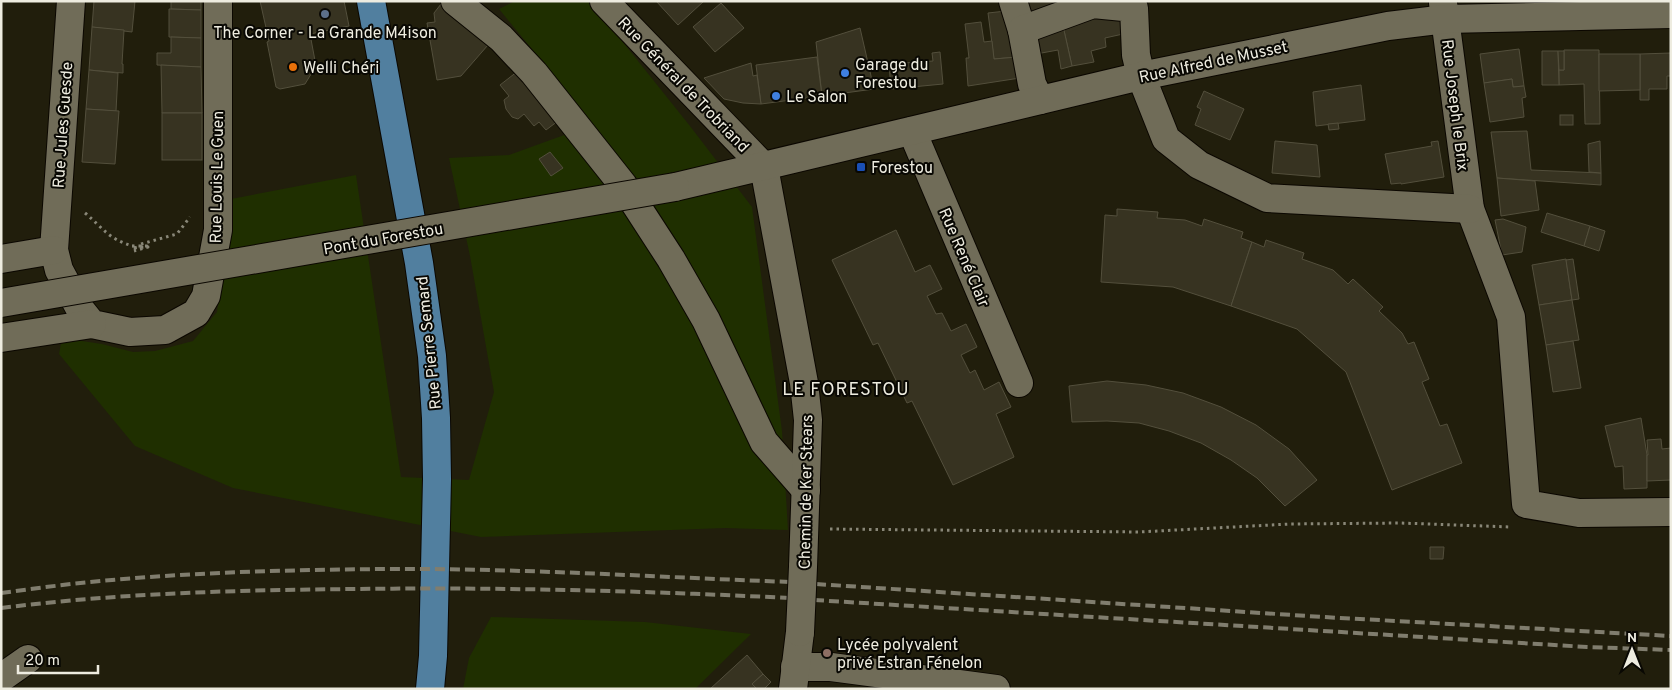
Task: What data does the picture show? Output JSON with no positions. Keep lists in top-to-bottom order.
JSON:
{
  "streets": {
    "main road": ["Rue Pierre Semard"],
    "street": [
      "Rue Alfred de Musset",
      "Rue Général de Trobriand",
      "Rue Joseph le Brix",
      "Rue Jules Guesde",
      "Rue Louis Le Guen",
      "Pont du Forestou",
      "Rue René Clair",
      "Chemin de Ker Stears"
    ]
  },
  "crossings": [
    ["Rue Alfred de Musset", "Rue Général de Trobriand"],
    ["Rue Alfred de Musset", "Rue Joseph le Brix"],
    ["Rue Alfred de Musset", "Pont du Forestou"],
    ["Rue Alfred de Musset", "Rue René Clair"],
    ["Rue Alfred de Musset", "Chemin de Ker Stears"],
    ["Rue Général de Trobriand", "Pont du Forestou"],
    ["Rue Général de Trobriand", "Chemin de Ker Stears"],
    ["Pont du Forestou", "Chemin de Ker Stears"]
  ],
  "districts": ["LE FORESTOU"],
  "places": {
    "other": [
      "The Corner - La Grande M4ison",
      "Welli Chéri",
      "Garage du Forestou",
      "Le Salon",
      "Lycée polyvalent privé Estran Fénelon"
    ],
    "transit": ["Forestou"]
  },
  "scale_bar": "20 m",
  "north": "top"
}
